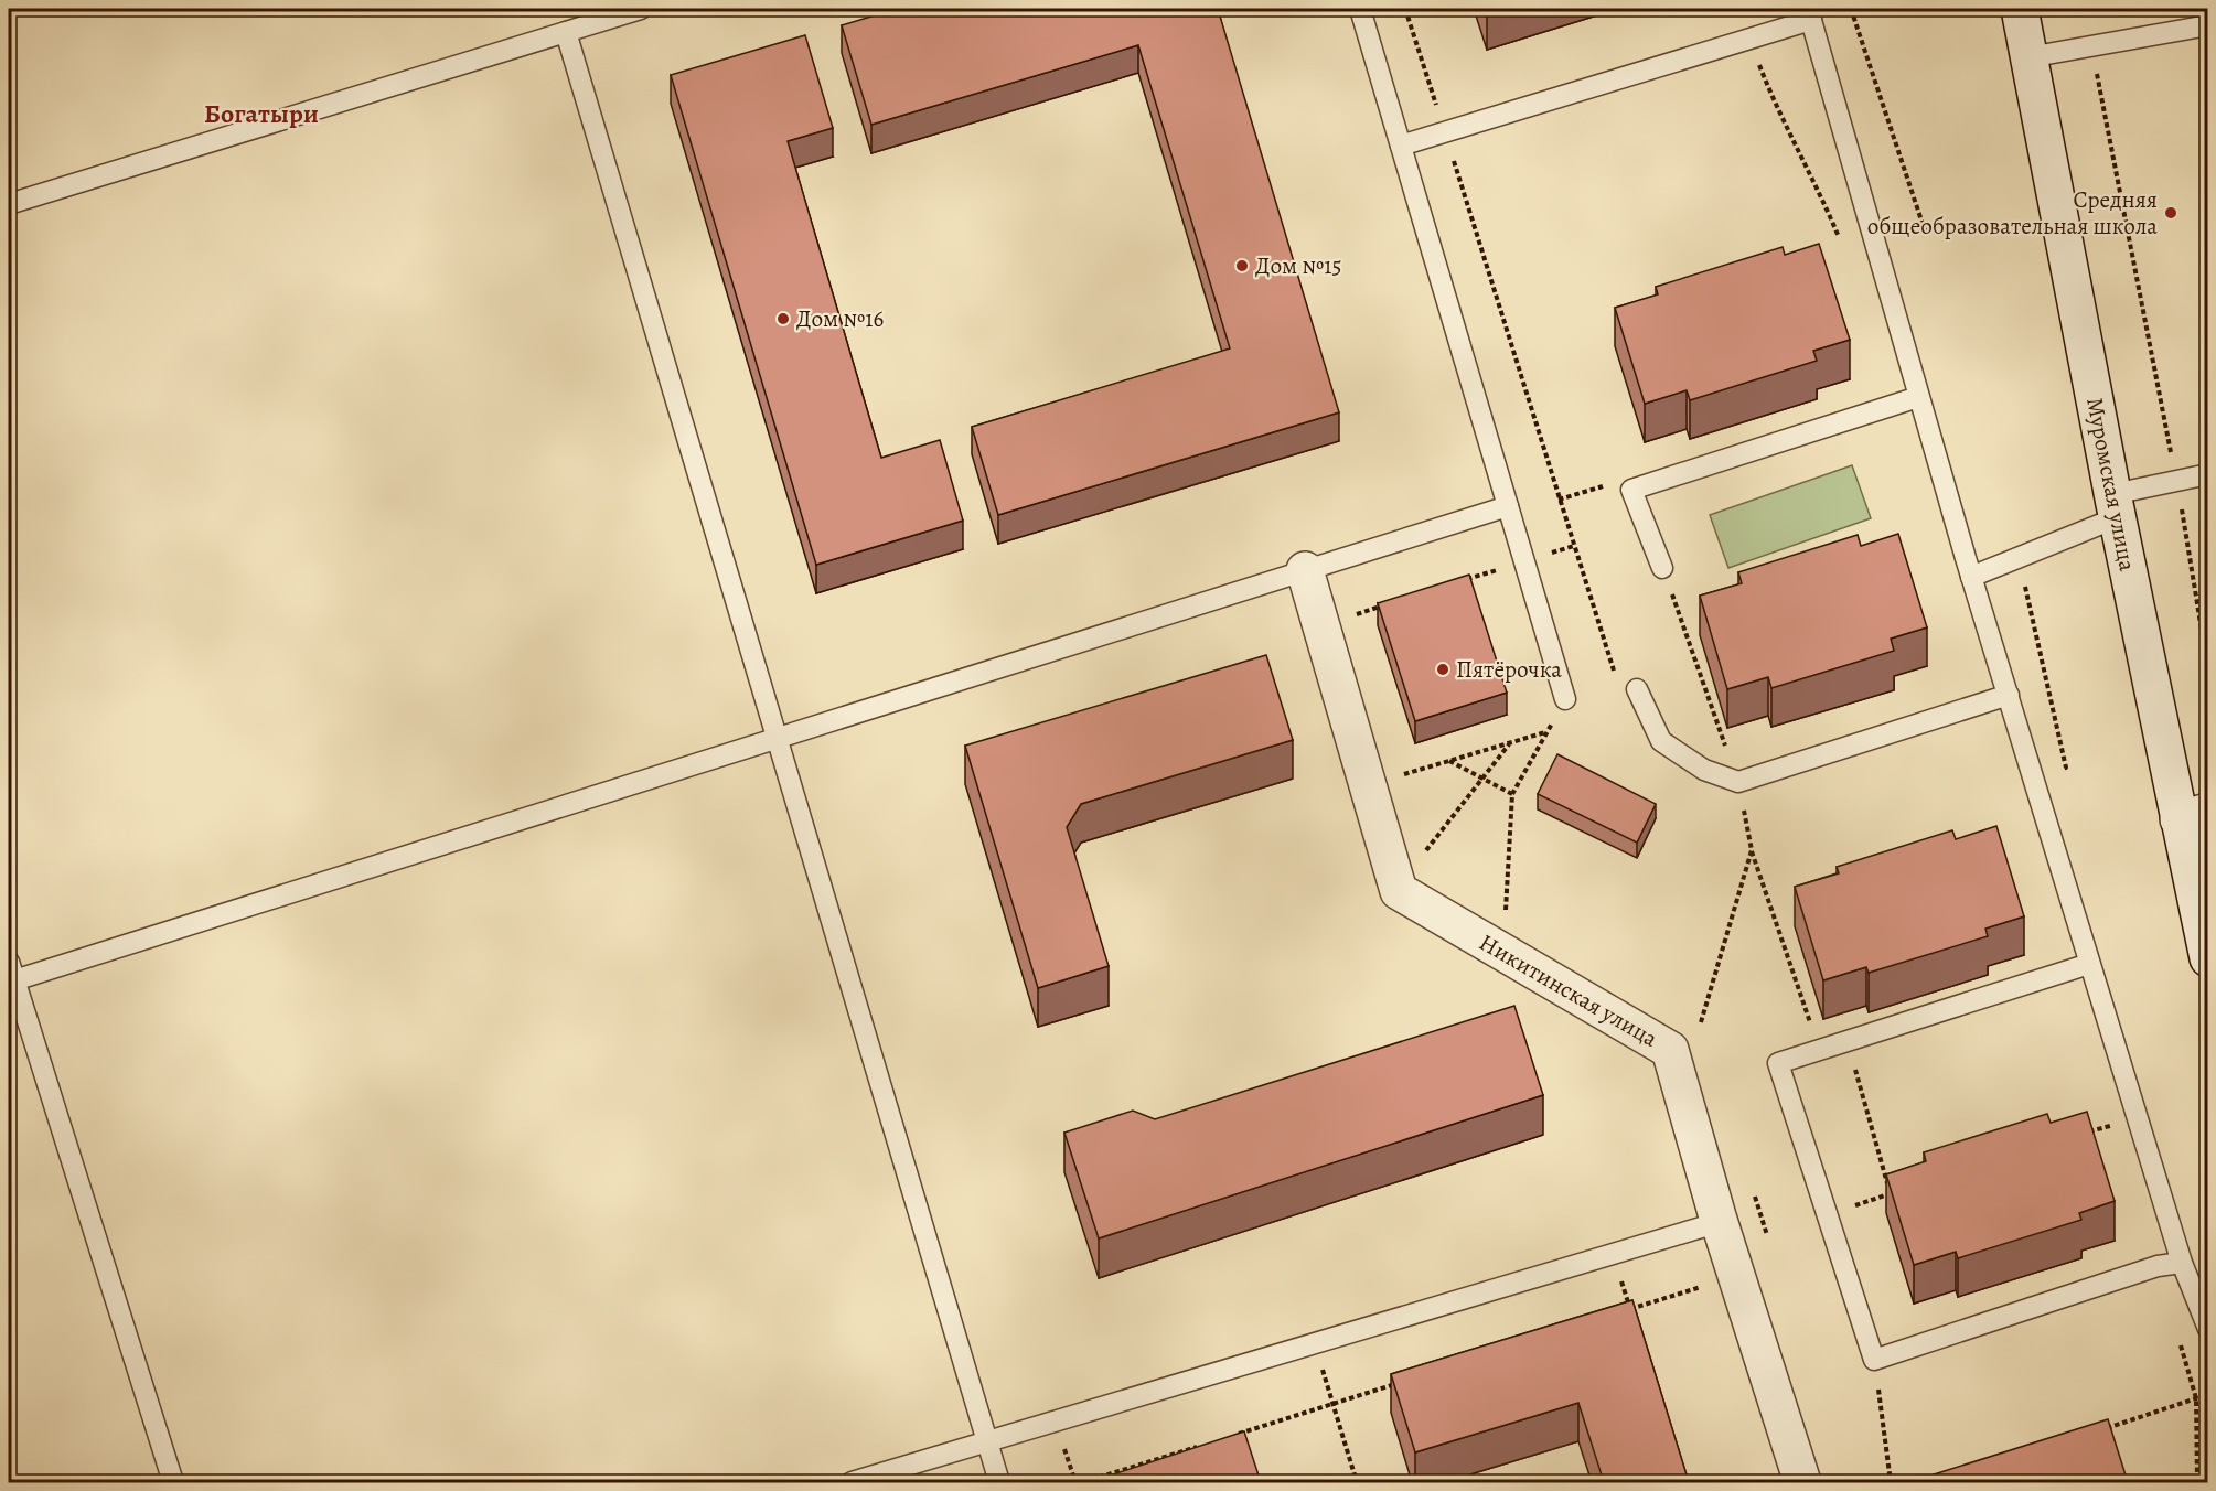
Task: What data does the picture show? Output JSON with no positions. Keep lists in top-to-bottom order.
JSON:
{
  "streets": {
    "street": ["Муромская улица", "Никитинская улица"]
  },
  "districts": ["Богатыри"],
  "places": [
    "Средняя общеобразовательная школа",
    "Дом №15",
    "Дом №16",
    "Пятёрочка"
  ]
}
